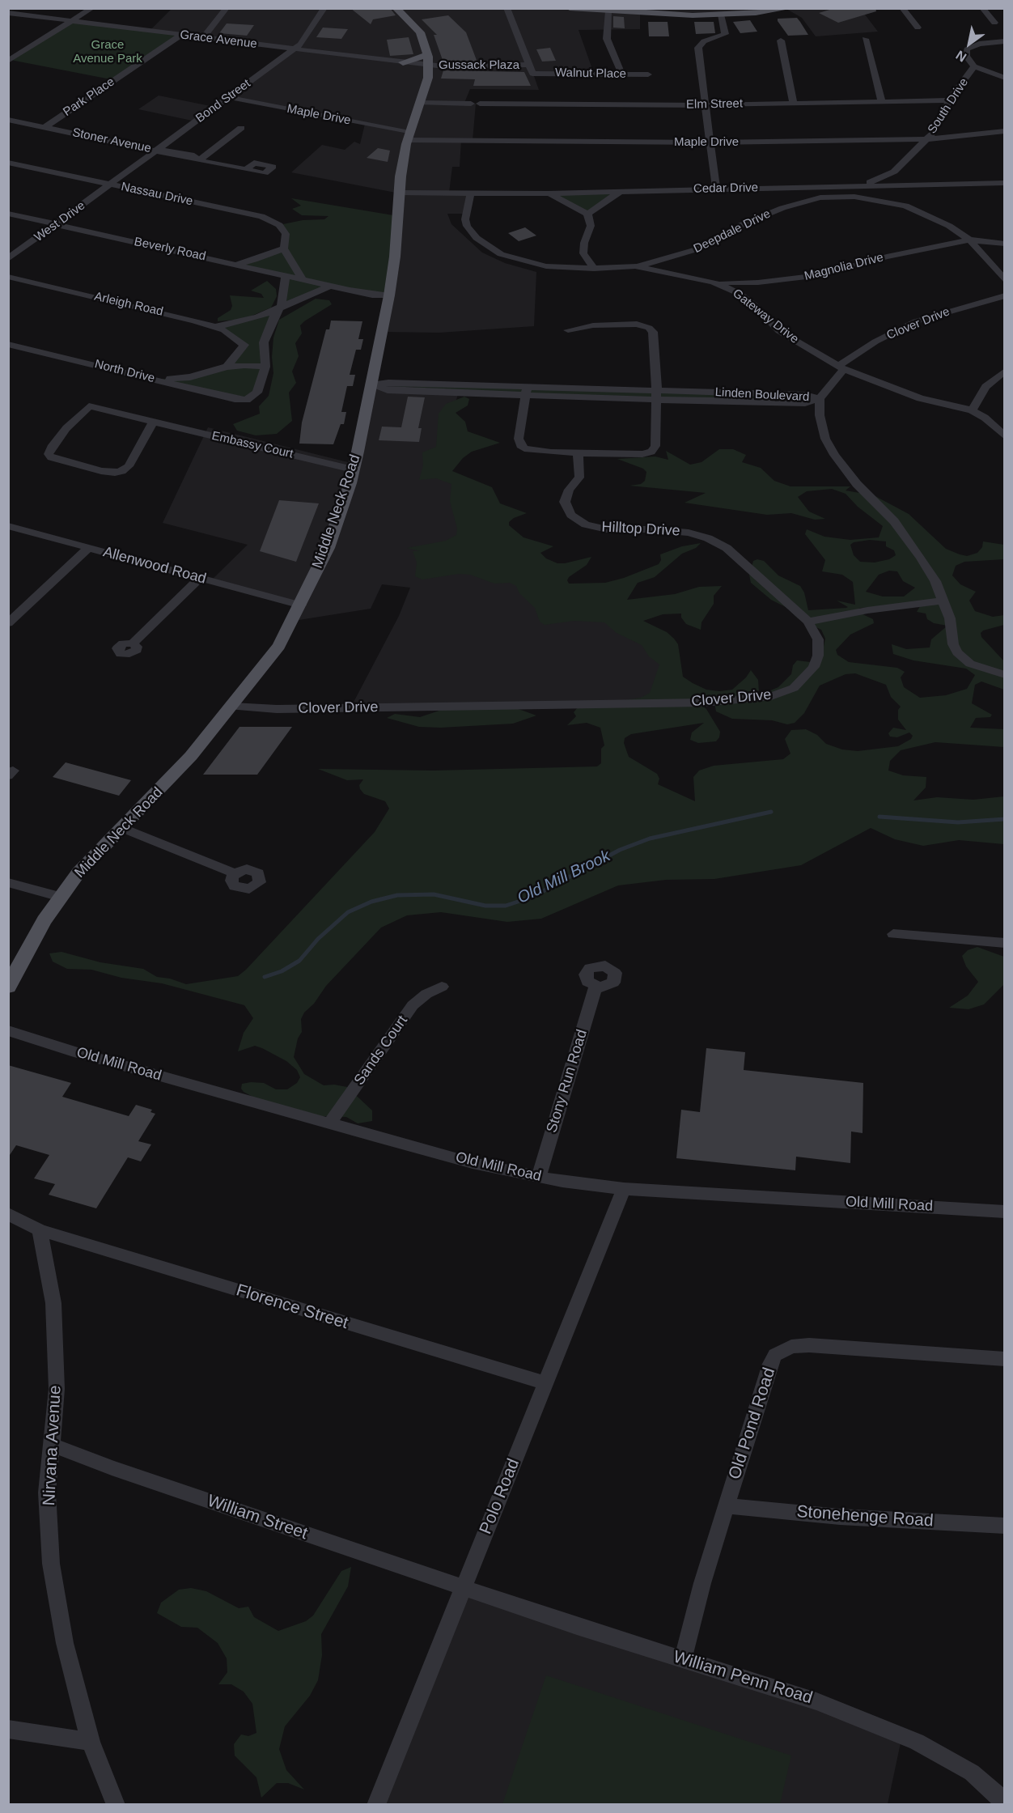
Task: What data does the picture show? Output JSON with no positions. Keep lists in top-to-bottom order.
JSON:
{
  "streets": {
    "main road": ["Middle Neck Road"],
    "street": [
      "Grace Avenue",
      "Gussack Plaza",
      "Walnut Place",
      "Park Place",
      "Bond Street",
      "Elm Street",
      "South Drive",
      "Maple Drive",
      "Stoner Avenue",
      "Cedar Drive",
      "Nassau Drive",
      "West Drive",
      "Deepdale Drive",
      "Beverly Road",
      "Magnolia Drive",
      "Arleigh Road",
      "Gateway Drive",
      "Clover Drive",
      "North Drive",
      "Linden Boulevard",
      "Embassy Court",
      "Hilltop Drive",
      "Allenwood Road",
      "Sands Court",
      "Old Mill Road",
      "Stony Run Road",
      "Florence Street",
      "Old Pond Road",
      "Nirvana Avenue",
      "Polo Road",
      "Stonehenge Road",
      "William Street",
      "William Penn Road"
    ]
  },
  "crossings": [
    ["Grace Avenue", "Gussack Plaza"],
    ["Grace Avenue", "Park Place"],
    ["Grace Avenue", "Bond Street"],
    ["Grace Avenue", "Middle Neck Road"],
    ["Gussack Plaza", "Walnut Place"],
    ["Gussack Plaza", "Middle Neck Road"],
    ["Park Place", "Stoner Avenue"],
    ["Bond Street", "Maple Drive"],
    ["Bond Street", "Stoner Avenue"],
    ["Bond Street", "Nassau Drive"],
    ["Bond Street", "West Drive"],
    ["Elm Street", "South Drive"],
    ["Elm Street", "Middle Neck Road"],
    ["South Drive", "Maple Drive"],
    ["South Drive", "Cedar Drive"],
    ["Maple Drive", "Middle Neck Road"],
    ["Cedar Drive", "Deepdale Drive"],
    ["Cedar Drive", "Gateway Drive"],
    ["Cedar Drive", "Middle Neck Road"],
    ["Nassau Drive", "West Drive"],
    ["Nassau Drive", "Beverly Road"],
    ["West Drive", "Beverly Road"],
    ["Deepdale Drive", "Magnolia Drive"],
    ["Deepdale Drive", "Gateway Drive"],
    ["Beverly Road", "Middle Neck Road"],
    ["Magnolia Drive", "Gateway Drive"],
    ["Gateway Drive", "Clover Drive"],
    ["Clover Drive", "Linden Boulevard"],
    ["Clover Drive", "Middle Neck Road"],
    ["Clover Drive", "Hilltop Drive"],
    ["Linden Boulevard", "Middle Neck Road"],
    ["Embassy Court", "Middle Neck Road"],
    ["Middle Neck Road", "Allenwood Road"],
    ["Sands Court", "Old Mill Road"],
    ["Old Mill Road", "Stony Run Road"],
    ["Old Mill Road", "Polo Road"],
    ["Florence Street", "Nirvana Avenue"],
    ["Florence Street", "Polo Road"],
    ["Old Pond Road", "Stonehenge Road"],
    ["Old Pond Road", "William Penn Road"],
    ["Nirvana Avenue", "William Street"],
    ["Polo Road", "William Street"],
    ["Polo Road", "William Penn Road"],
    ["William Street", "William Penn Road"]
  ],
  "water": ["Old Mill Brook"],
  "parks": ["Grace Avenue Park"],
  "north": "bottom left"
}
